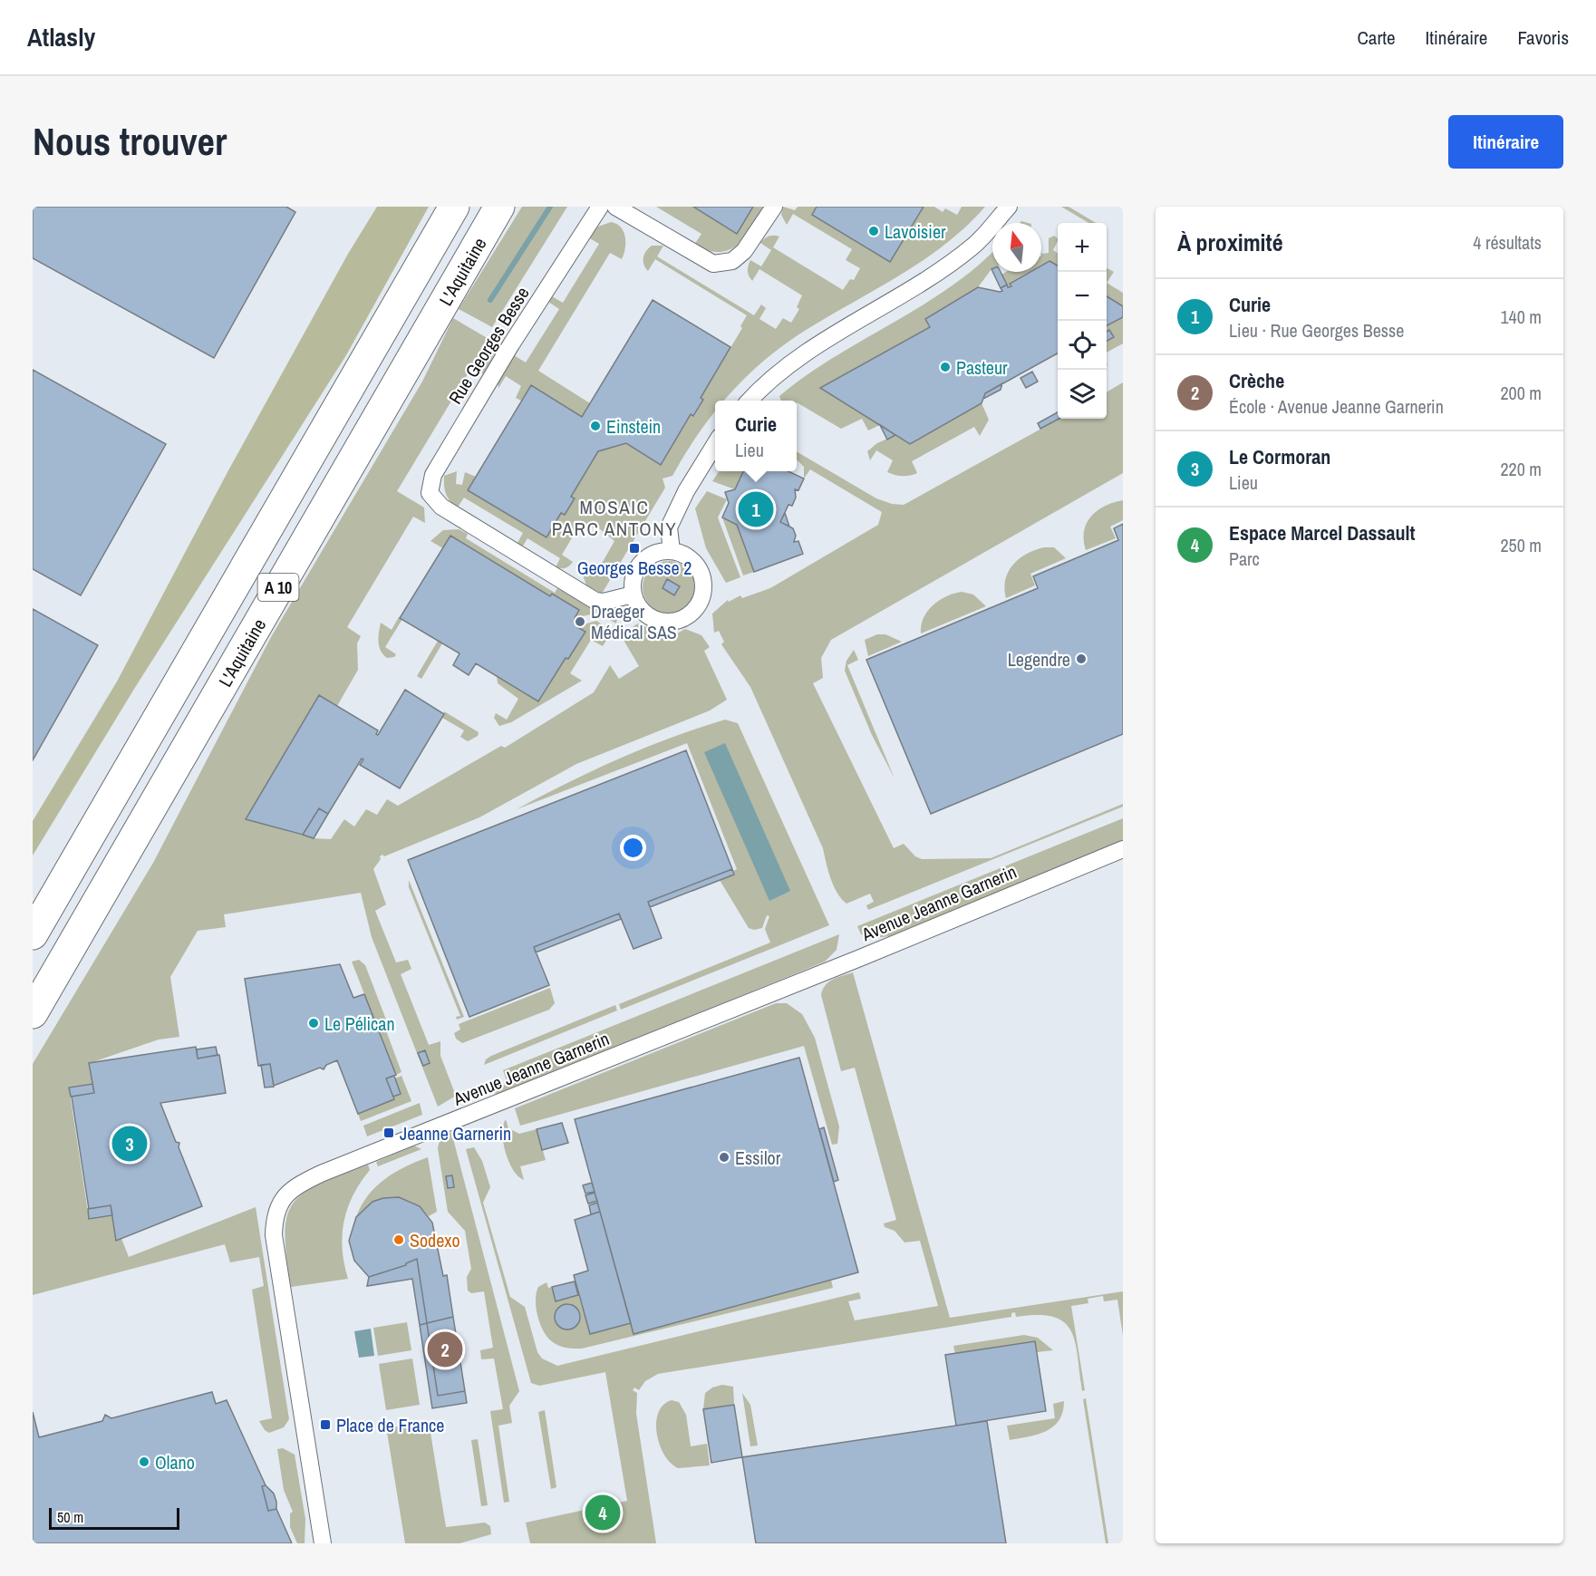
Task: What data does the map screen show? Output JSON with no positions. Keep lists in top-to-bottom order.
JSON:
{
  "streets": {
    "highway": ["L'Aquitaine", "A 10"],
    "street": ["Rue Georges Besse", "Avenue Jeanne Garnerin"]
  },
  "districts": ["MOSAIC PARC ANTONY"],
  "places": {
    "other": [
      "Lavoisier",
      "Pasteur",
      "Einstein",
      "Draeger Médical SAS",
      "Legendre",
      "Le Pélican",
      "Essilor",
      "Sodexo",
      "Olano"
    ],
    "transit": ["Georges Besse 2", "Jeanne Garnerin", "Place de France"]
  },
  "scale_bar": "50 m",
  "north": "top",
  "page": {
    "header": "Atlasly",
    "nav": ["Carte", "Itinéraire", "Favoris"],
    "buttons": "Itinéraire",
    "title": "Nous trouver",
    "heading": ["À proximité", "4 résultats"],
    "map_buttons": ["+", "−"],
    "list": [
      {
        "mark": "1",
        "name": "Curie",
        "note": "Lieu · Rue Georges Besse",
        "value": "140 m"
      },
      {
        "mark": "2",
        "name": "Crèche",
        "note": "École · Avenue Jeanne Garnerin",
        "value": "200 m"
      },
      {
        "mark": "3",
        "name": "Le Cormoran",
        "note": "Lieu",
        "value": "220 m"
      },
      {
        "mark": "4",
        "name": "Espace Marcel Dassault",
        "note": "Parc",
        "value": "250 m"
      }
    ],
    "popup": ["Curie", "Lieu"],
    "pins": [
      "1",
      "3",
      "2",
      "4"
    ],
    "scale": "50 m"
  }
}
